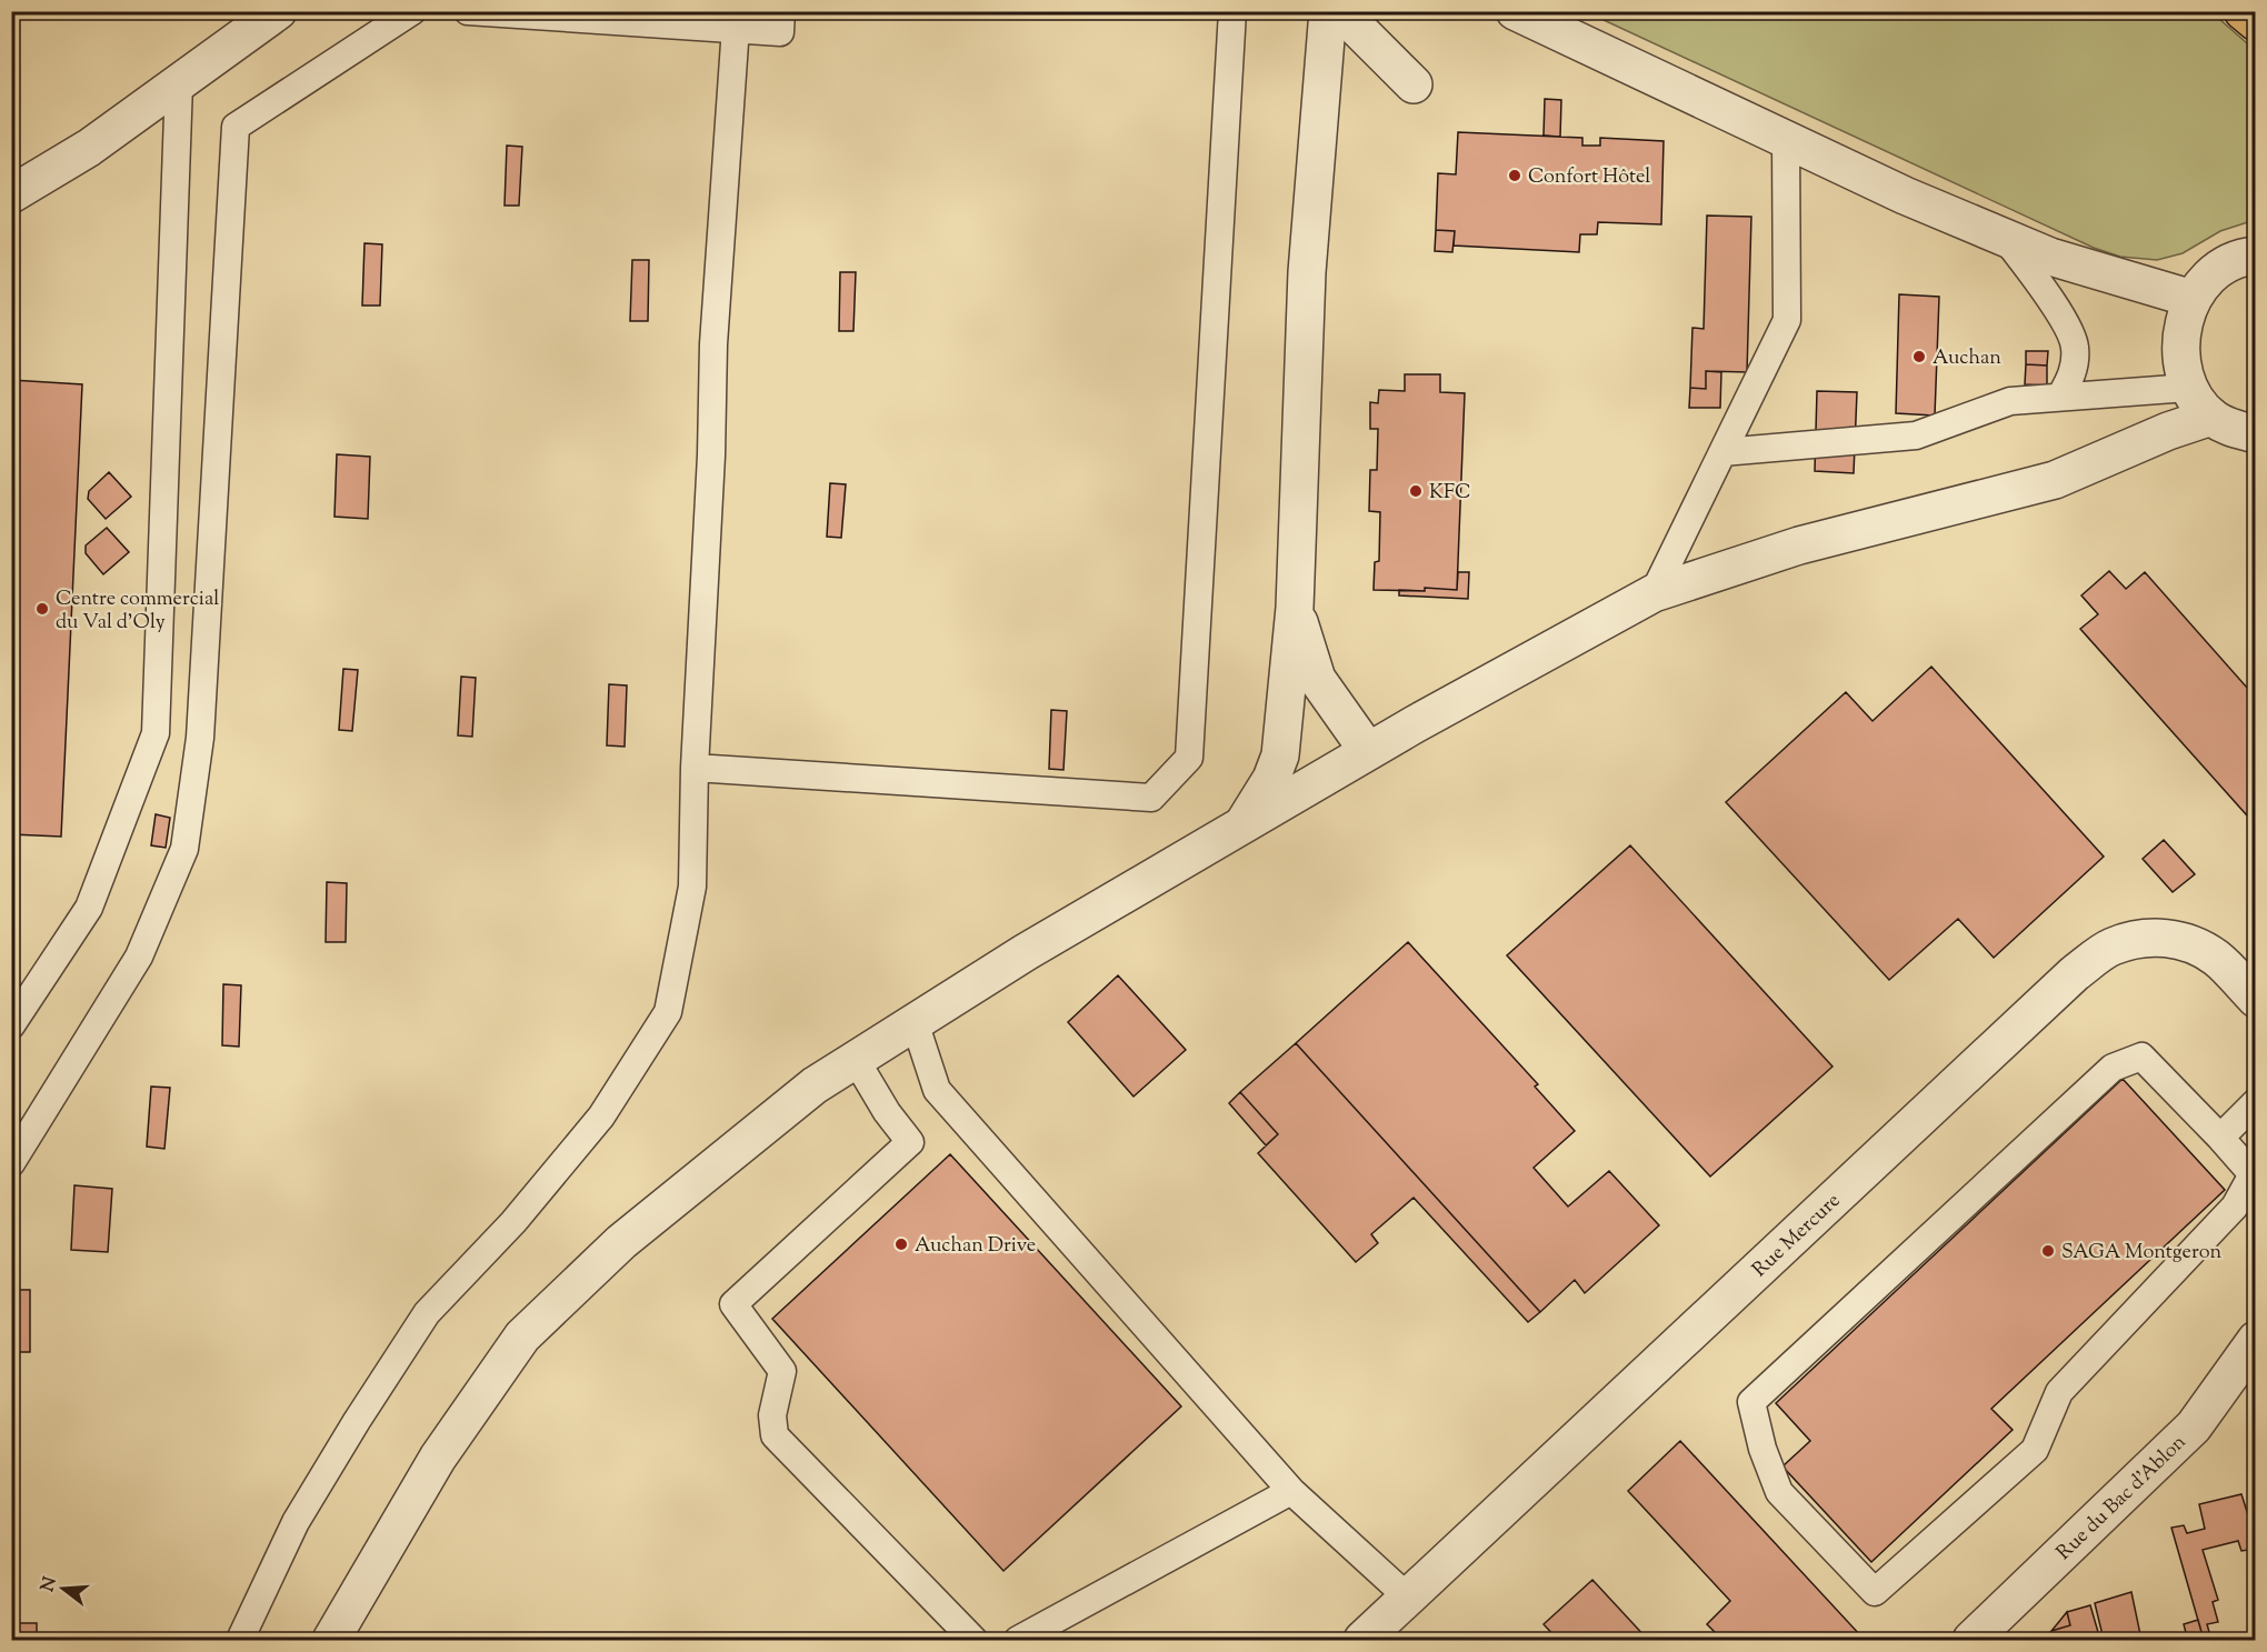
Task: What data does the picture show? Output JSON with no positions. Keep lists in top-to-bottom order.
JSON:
{
  "streets": {
    "street": ["Rue Mercure", "Rue du Bac d'Ablon"]
  },
  "places": [
    "Confort Hôtel",
    "Auchan",
    "KFC",
    "Centre commercial du Val d'Oly",
    "Auchan Drive",
    "SAGA Montgeron"
  ],
  "north": "left"
}
